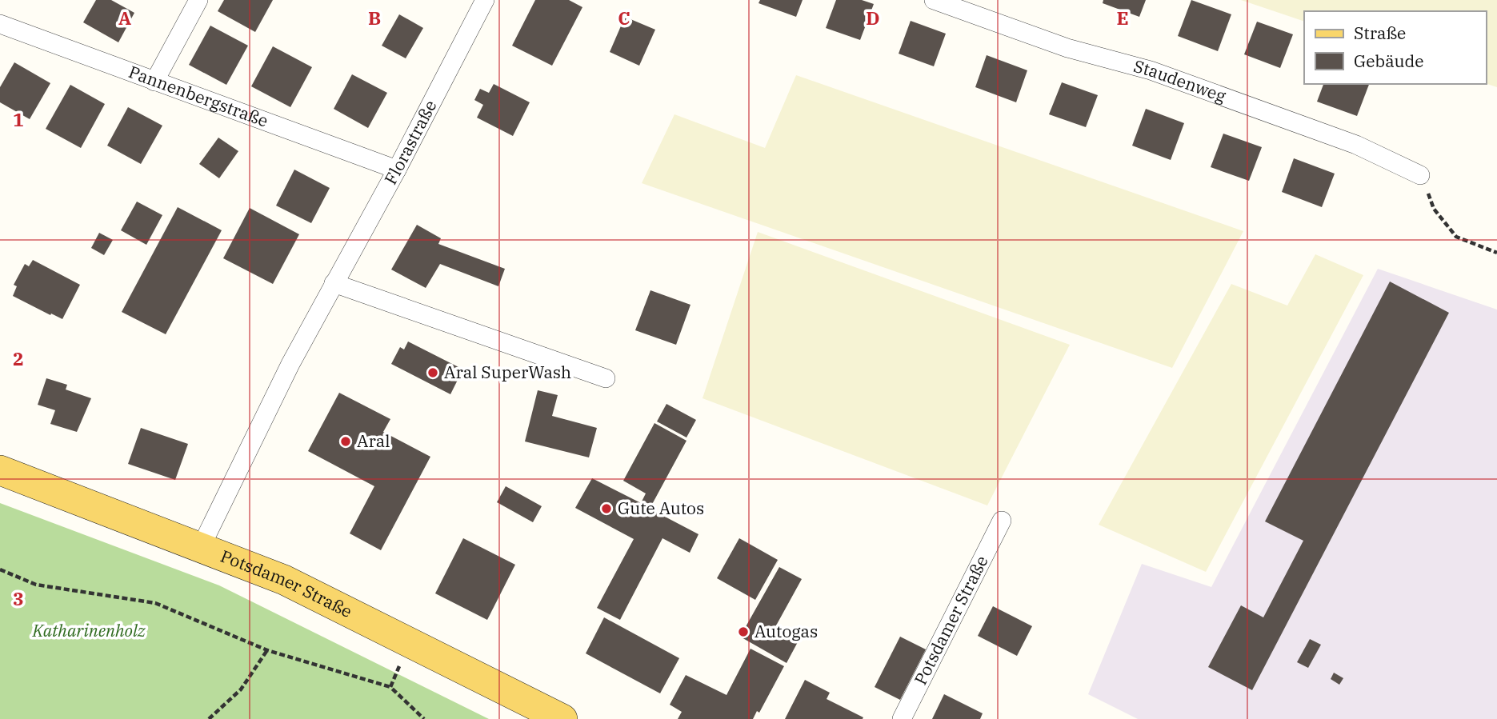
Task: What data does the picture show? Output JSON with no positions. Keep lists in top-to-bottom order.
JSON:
{
  "streets": {
    "main road": ["Potsdamer Straße"],
    "street": ["Staudenweg", "Pannenbergstraße", "Florastraße"]
  },
  "crossings": [
    ["Pannenbergstraße", "Florastraße"],
    ["Florastraße", "Potsdamer Straße"]
  ],
  "parks": ["Katharinenholz"],
  "places": [
    "Aral SuperWash",
    "Aral",
    "Gute Autos",
    "Autogas"
  ],
  "legend": ["Straße", "Gebäude"],
  "grid": {
    "columns": [
      "A",
      "B",
      "C",
      "D",
      "E"
    ],
    "rows": ["1", "2", "3"]
  }
}
